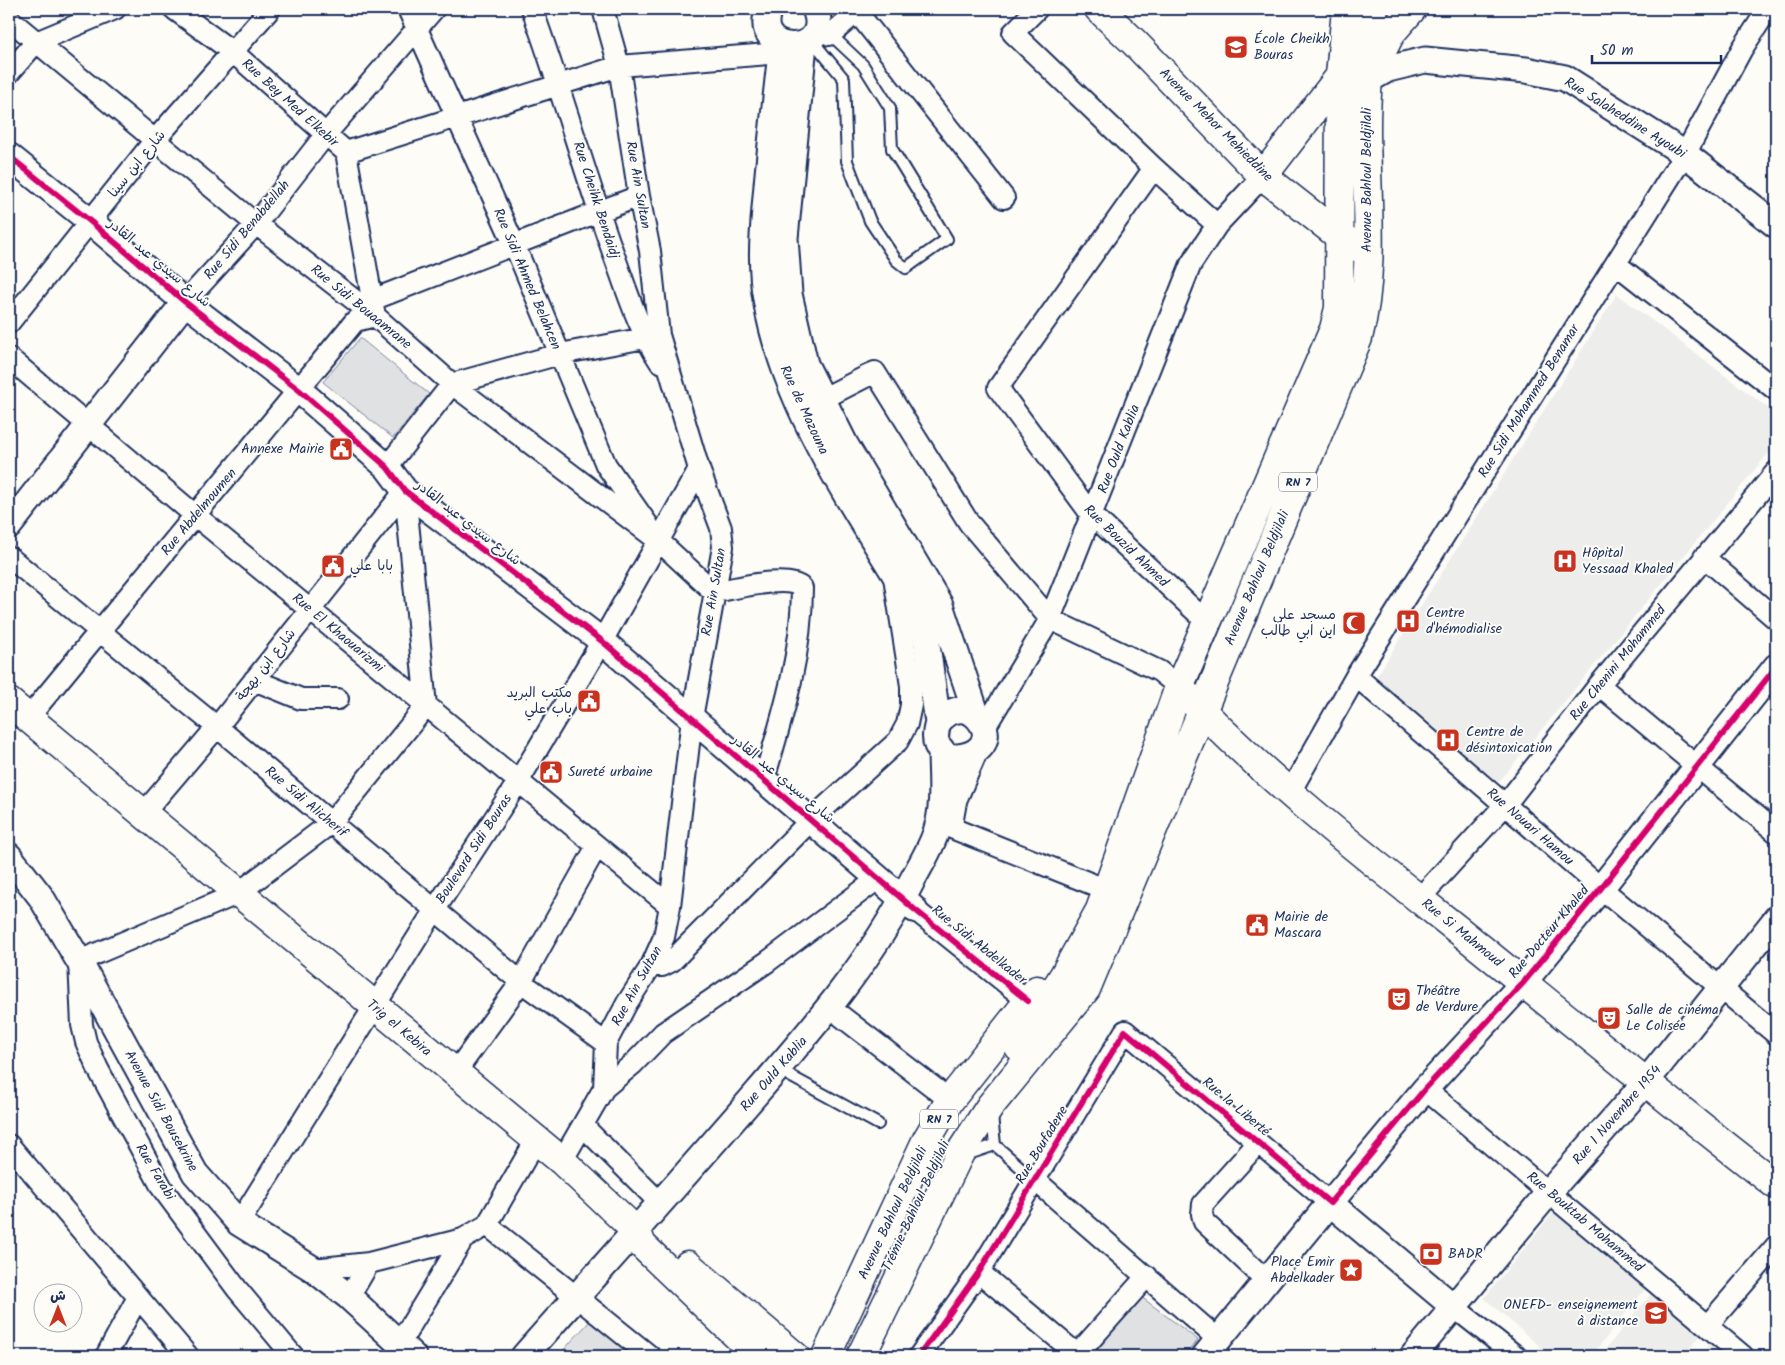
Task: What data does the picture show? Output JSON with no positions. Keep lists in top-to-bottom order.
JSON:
{
  "streets": {
    "main road": [
      "Avenue Mehor Mehieddine",
      "Avenue Bahloul Beldjilali",
      "RN 7",
      "Rue Si Mahmoud",
      "Trig el Kebira",
      "Trémie Bahloul Beldjilali"
    ],
    "street": [
      "Rue Bey Med Elkebir",
      "Rue Salaheddine Ayoubi",
      "شارع ابن سينا",
      "Rue Ain Sultan",
      "Rue Cheihk Bendaidj",
      "Rue Sidi Benabdellah",
      "شارع سيدي عبد القادر",
      "Rue Sidi Ahmed Belahcen",
      "Rue Sidi Bouaamrane",
      "Rue Sidi Mohammed Benamar",
      "Rue de Mazouna",
      "Rue Ould Kablia",
      "Rue Abdelmoumen",
      "Rue Bouzid Ahmed",
      "Rue El Khaouarizmi",
      "Rue Chenini Mohammed",
      "شارع ابن بهجة",
      "Rue Sidi Alicherif",
      "Rue Nouari Hamou",
      "Boulevard Sidi Bouras",
      "Rue Docteur Khaled",
      "Rue Sidi Abdelkader",
      "Rue la Liberté",
      "Avenue Sidi Bousekrine",
      "Rue 1 Novembre 1954",
      "Rue Boufadene",
      "Rue Farabi",
      "Rue Bouktab Mohammed"
    ]
  },
  "crossings": [
    ["Rue Bey Med Elkebir", "شارع ابن سينا"],
    ["Rue Bey Med Elkebir", "Rue Sidi Benabdellah"],
    ["Rue Bey Med Elkebir", "Rue Sidi Bouaamrane"],
    ["Rue Bey Med Elkebir", "Rue Abdelmoumen"],
    ["Rue Salaheddine Ayoubi", "Avenue Bahloul Beldjilali"],
    ["Rue Salaheddine Ayoubi", "Rue Sidi Mohammed Benamar"],
    ["Avenue Mehor Mehieddine", "Avenue Bahloul Beldjilali"],
    ["Avenue Mehor Mehieddine", "Rue Ould Kablia"],
    ["شارع ابن سينا", "شارع سيدي عبد القادر"],
    ["شارع ابن سينا", "Rue Sidi Bouaamrane"],
    ["Avenue Bahloul Beldjilali", "Rue Bouzid Ahmed"],
    ["Avenue Bahloul Beldjilali", "Rue Si Mahmoud"],
    ["Avenue Bahloul Beldjilali", "Rue Sidi Abdelkader"],
    ["Avenue Bahloul Beldjilali", "Trémie Bahloul Beldjilali"],
    ["Rue Ain Sultan", "Rue Cheihk Bendaidj"],
    ["Rue Ain Sultan", "شارع سيدي عبد القادر"],
    ["Rue Ain Sultan", "Rue Sidi Bouaamrane"],
    ["Rue Ain Sultan", "Rue El Khaouarizmi"],
    ["Rue Ain Sultan", "Rue Sidi Alicherif"],
    ["Rue Ain Sultan", "Boulevard Sidi Bouras"],
    ["Rue Ain Sultan", "Trig el Kebira"],
    ["Rue Sidi Benabdellah", "شارع سيدي عبد القادر"],
    ["Rue Sidi Benabdellah", "Rue Sidi Ahmed Belahcen"],
    ["Rue Sidi Benabdellah", "Rue Sidi Bouaamrane"],
    ["Rue Sidi Benabdellah", "Rue El Khaouarizmi"],
    ["شارع سيدي عبد القادر", "Rue Ould Kablia"],
    ["شارع سيدي عبد القادر", "Rue Abdelmoumen"],
    ["شارع سيدي عبد القادر", "شارع ابن بهجة"],
    ["شارع سيدي عبد القادر", "Boulevard Sidi Bouras"],
    ["شارع سيدي عبد القادر", "Rue Sidi Abdelkader"],
    ["Rue Sidi Ahmed Belahcen", "Rue Sidi Bouaamrane"],
    ["Rue Sidi Ahmed Belahcen", "Boulevard Sidi Bouras"],
    ["Rue Sidi Bouaamrane", "Rue Abdelmoumen"],
    ["Rue Sidi Bouaamrane", "Boulevard Sidi Bouras"],
    ["Rue Sidi Mohammed Benamar", "Rue Nouari Hamou"],
    ["Rue Sidi Mohammed Benamar", "Rue Si Mahmoud"],
    ["Rue de Mazouna", "Rue Ould Kablia"],
    ["Rue Ould Kablia", "Rue Bouzid Ahmed"],
    ["Rue Ould Kablia", "Rue Sidi Abdelkader"],
    ["Rue Ould Kablia", "Trig el Kebira"],
    ["Rue Abdelmoumen", "Rue El Khaouarizmi"],
    ["Rue Abdelmoumen", "Rue Sidi Alicherif"],
    ["Rue Abdelmoumen", "Trig el Kebira"],
    ["Rue El Khaouarizmi", "شارع ابن بهجة"],
    ["Rue El Khaouarizmi", "Boulevard Sidi Bouras"],
    ["Rue Chenini Mohammed", "Rue Nouari Hamou"],
    ["Rue Chenini Mohammed", "Rue Si Mahmoud"],
    ["شارع ابن بهجة", "Rue Sidi Alicherif"],
    ["شارع ابن بهجة", "Trig el Kebira"],
    ["Rue Sidi Alicherif", "Boulevard Sidi Bouras"],
    ["Rue Nouari Hamou", "Rue Docteur Khaled"],
    ["Rue Nouari Hamou", "Rue 1 Novembre 1954"],
    ["Boulevard Sidi Bouras", "Trig el Kebira"],
    ["Boulevard Sidi Bouras", "Avenue Sidi Bousekrine"],
    ["Rue Docteur Khaled", "Rue Si Mahmoud"],
    ["Rue Docteur Khaled", "Rue la Liberté"],
    ["Rue Docteur Khaled", "Rue Bouktab Mohammed"],
    ["Rue Si Mahmoud", "Rue 1 Novembre 1954"],
    ["Rue la Liberté", "Rue Boufadene"],
    ["Avenue Sidi Bousekrine", "Rue Farabi"],
    ["Rue 1 Novembre 1954", "Rue Bouktab Mohammed"]
  ],
  "places": {
    "school or university": ["École Cheikh Bouras", "ONEFD- enseignement à distance"],
    "public building": [
      "Annexe Mairie",
      "بابا علي",
      "مكتب البريد باب علي",
      "Sureté urbaine",
      "Mairie de Mascara"
    ],
    "hospital": ["Hôpital Yessaad Khaled", "Centre d'hémodialise", "Centre de désintoxication"],
    "mosque": ["مسجد علي اين ابي طالب"],
    "theatre": ["Théâtre de Verdure", "Salle de cinéma Le Colisée"],
    "bank": ["BADR"],
    "place": ["Place Emir Abdelkader"]
  },
  "scale_bar": "50 m",
  "north": "top"
}
